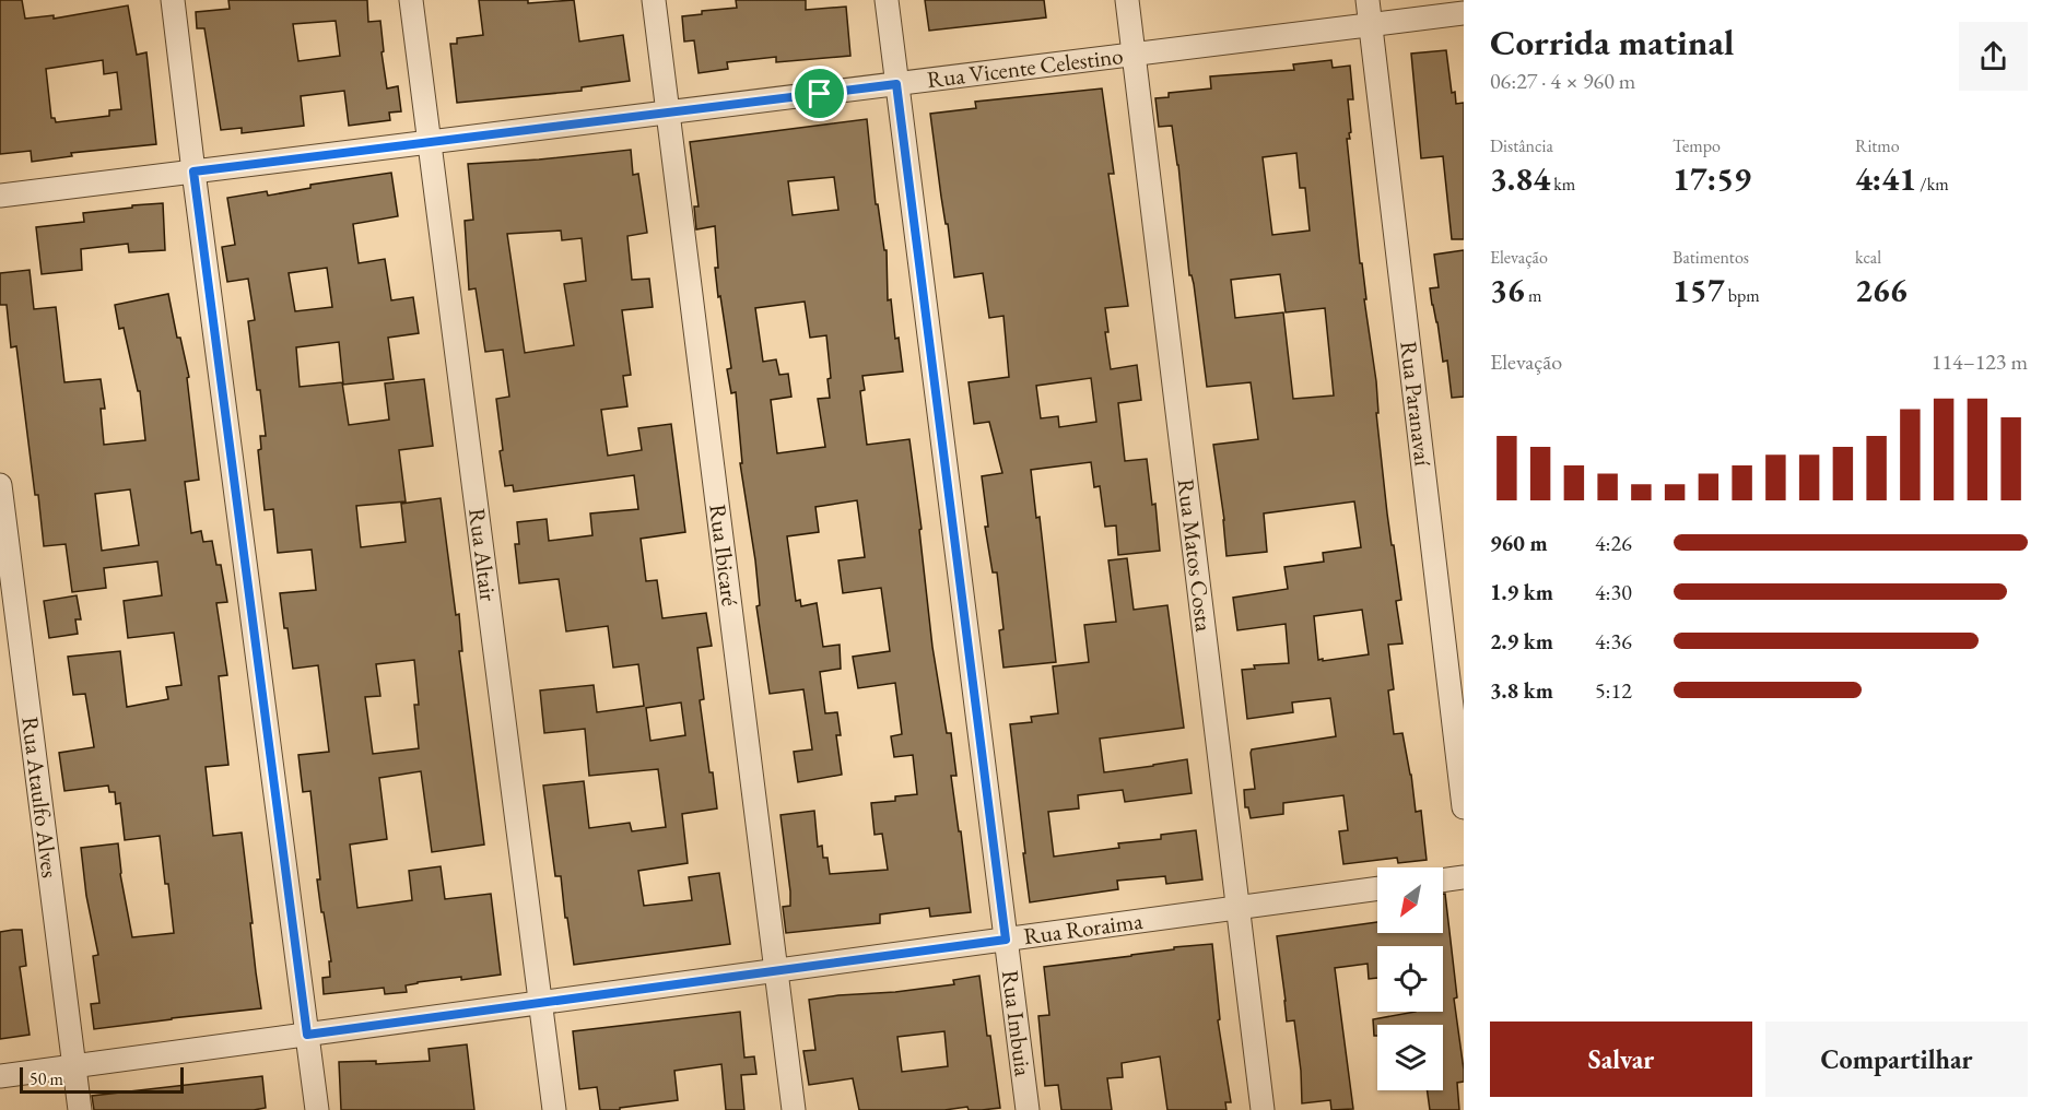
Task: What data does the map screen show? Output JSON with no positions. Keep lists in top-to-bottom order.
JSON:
{
  "streets": {
    "street": [
      "Rua Vicente Celestino",
      "Rua Paranavaí",
      "Rua Altair",
      "Rua Ibicaré",
      "Rua Matos Costa",
      "Rua Ataulfo Alves",
      "Rua Roraima",
      "Rua Imbuia"
    ]
  },
  "crossings": [
    ["Rua Vicente Celestino", "Rua Paranavaí"],
    ["Rua Vicente Celestino", "Rua Altair"],
    ["Rua Vicente Celestino", "Rua Ibicaré"],
    ["Rua Vicente Celestino", "Rua Matos Costa"],
    ["Rua Vicente Celestino", "Rua Imbuia"],
    ["Rua Altair", "Rua Roraima"],
    ["Rua Ibicaré", "Rua Roraima"],
    ["Rua Matos Costa", "Rua Roraima"],
    ["Rua Ataulfo Alves", "Rua Roraima"],
    ["Rua Roraima", "Rua Imbuia"]
  ],
  "scale_bar": "50 m",
  "north": "bottom left",
  "page": {
    "heading": ["Corrida matinal", "06:27 · 4 × 960 m"],
    "stats": [
      ["Distância", "3.84 km"],
      ["Tempo", "17:59"],
      ["Ritmo", "4:41 /km"],
      ["Elevação", "36 m"],
      ["Batimentos", "157 bpm"],
      ["kcal", "266"]
    ],
    "chart": ["Elevação", "114–123 m"],
    "list": [
      {
        "name": "960 m",
        "note": "4:26"
      },
      {
        "name": "1.9 km",
        "note": "4:30"
      },
      {
        "name": "2.9 km",
        "note": "4:36"
      },
      {
        "name": "3.8 km",
        "note": "5:12"
      }
    ],
    "buttons": ["Salvar", "Compartilhar"],
    "scale": "50 m"
  }
}
